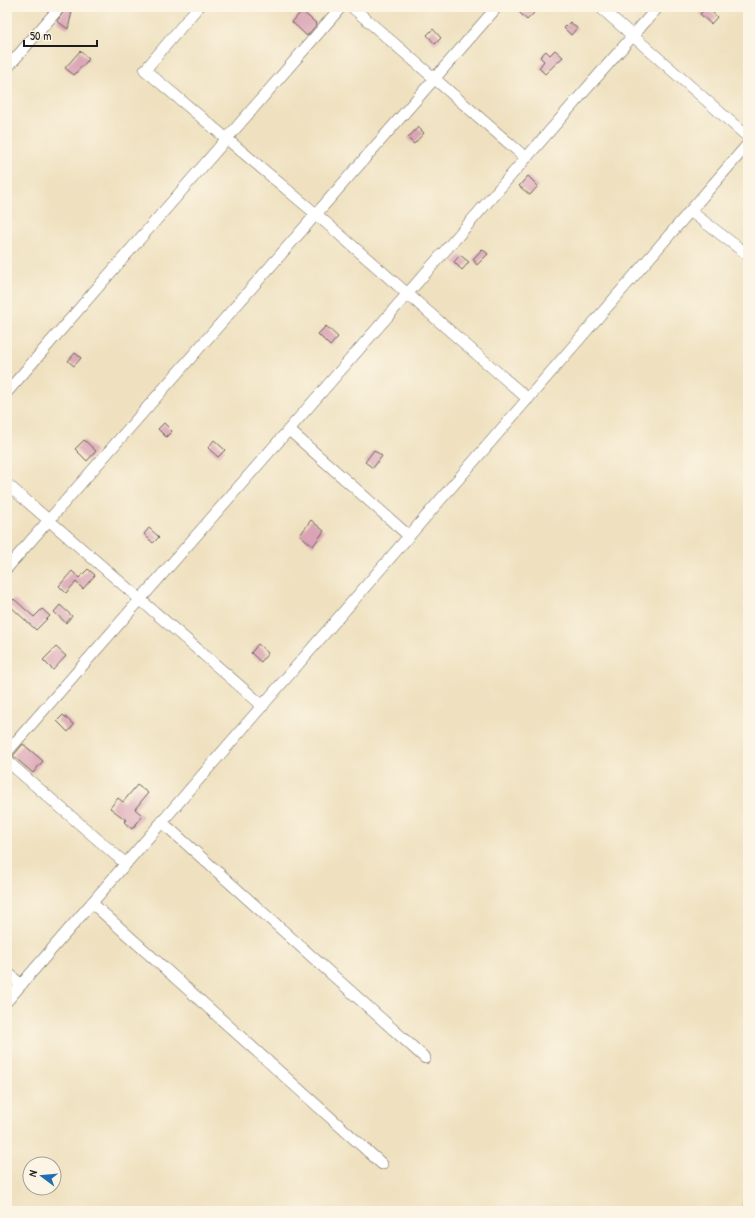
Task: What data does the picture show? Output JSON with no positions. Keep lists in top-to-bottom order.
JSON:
{
  "scale_bar": "50 m",
  "north": "left"
}
